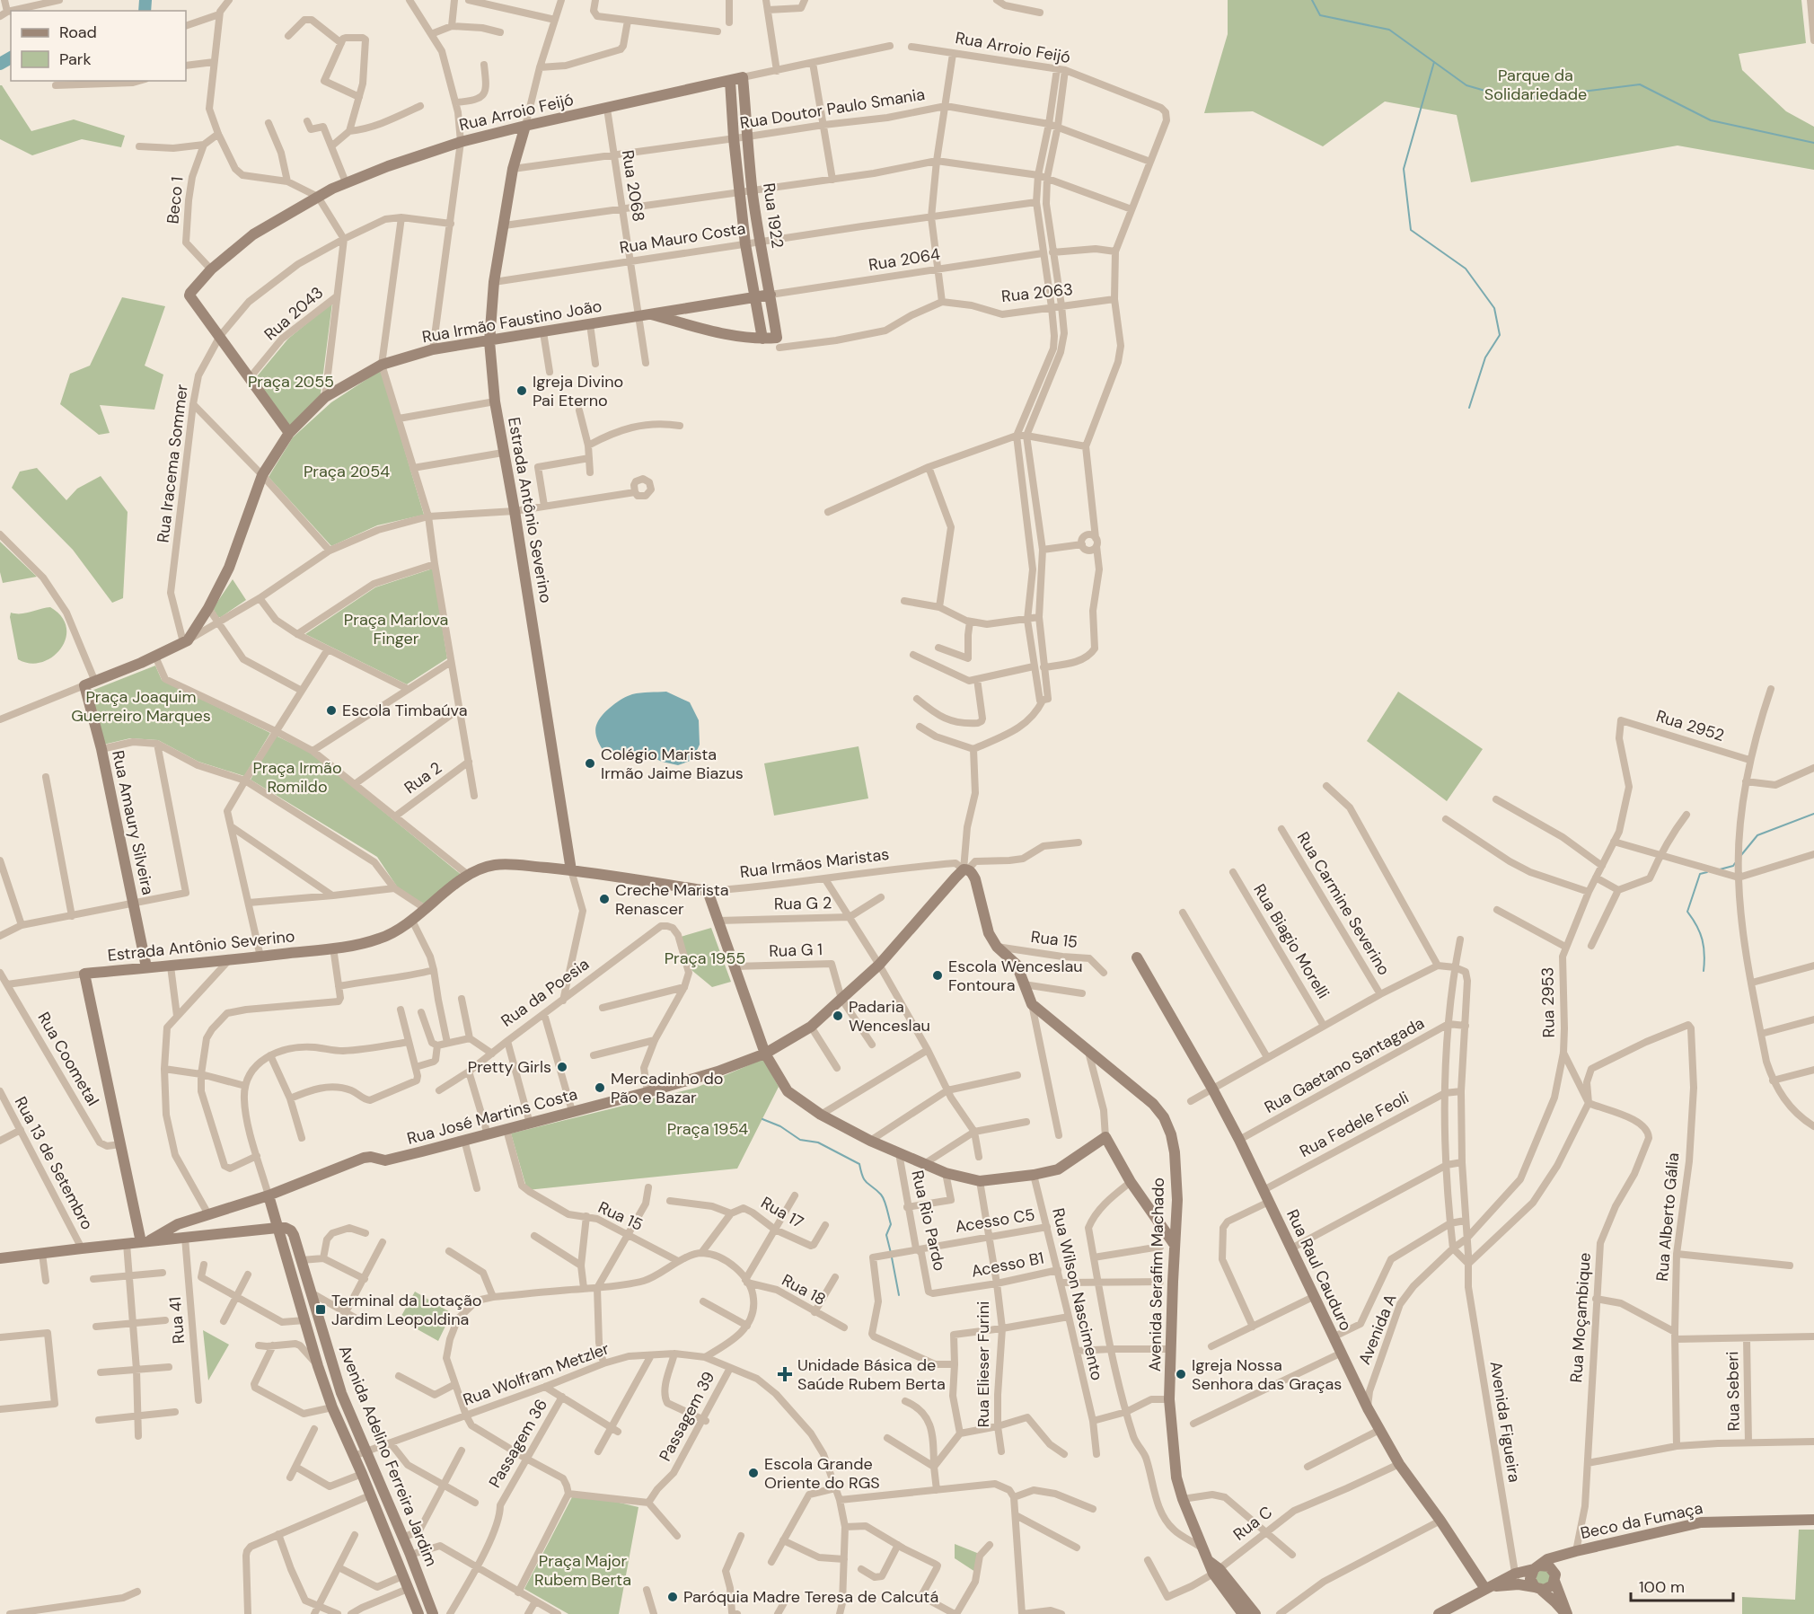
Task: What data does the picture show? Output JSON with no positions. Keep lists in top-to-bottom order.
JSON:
{
  "streets": {
    "street": [
      "Rua Arroio Feijó",
      "Rua Doutor Paulo Smania",
      "Rua 2068",
      "Beco 1",
      "Rua 1922",
      "Rua Mauro Costa",
      "Rua 2064",
      "Rua 2063",
      "Rua 2043",
      "Rua Irmão Faustino João",
      "Rua Iracema Sommer",
      "Estrada Antônio Severino",
      "Rua 2952",
      "Rua 2",
      "Rua Amaury Silveira",
      "Rua Irmãos Maristas",
      "Rua G 2",
      "Rua Carmine Severino",
      "Rua 15",
      "Rua Biagio Morelli",
      "Rua G 1",
      "Rua da Poesia",
      "Rua 2953",
      "Rua Coometal",
      "Rua Gaetano Santagada",
      "Rua José Martins Costa",
      "Rua Fedele Feoli",
      "Rua 13 de Setembro",
      "Rua 17",
      "Rua Alberto Gália",
      "Rua Rio Pardo",
      "Acesso C5",
      "Acesso B1",
      "Rua Raul Cauduro",
      "Avenida Serafim Machado",
      "Rua 18",
      "Rua Wilson Nascimento",
      "Rua Moçambique",
      "Rua 41",
      "Avenida A",
      "Rua Elieser Furini",
      "Rua Wolfram Metzler",
      "Rua Seberi",
      "Passagem 39",
      "Avenida Figueira",
      "Passagem 36",
      "Avenida Adelino Ferreira Jardim",
      "Beco da Fumaça",
      "Rua C"
    ]
  },
  "crossings": [
    ["Rua Arroio Feijó", "Rua Doutor Paulo Smania"],
    ["Rua Arroio Feijó", "Rua 2068"],
    ["Rua Arroio Feijó", "Beco 1"],
    ["Rua Arroio Feijó", "Rua 1922"],
    ["Rua Arroio Feijó", "Rua Iracema Sommer"],
    ["Rua Arroio Feijó", "Estrada Antônio Severino"],
    ["Rua Doutor Paulo Smania", "Rua 2068"],
    ["Rua Doutor Paulo Smania", "Rua 1922"],
    ["Rua Doutor Paulo Smania", "Estrada Antônio Severino"],
    ["Rua 2068", "Rua Mauro Costa"],
    ["Rua 2068", "Rua Irmão Faustino João"],
    ["Rua 1922", "Rua Mauro Costa"],
    ["Rua 1922", "Rua 2064"],
    ["Rua 1922", "Rua Irmão Faustino João"],
    ["Rua Mauro Costa", "Estrada Antônio Severino"],
    ["Rua 2064", "Rua Irmão Faustino João"],
    ["Rua Irmão Faustino João", "Rua Iracema Sommer"],
    ["Rua Irmão Faustino João", "Estrada Antônio Severino"],
    ["Estrada Antônio Severino", "Rua Amaury Silveira"],
    ["Estrada Antônio Severino", "Rua Irmãos Maristas"],
    ["Estrada Antônio Severino", "Rua da Poesia"],
    ["Rua 2952", "Rua 2953"],
    ["Rua Irmãos Maristas", "Rua José Martins Costa"],
    ["Rua 15", "Rua José Martins Costa"],
    ["Rua G 1", "Rua José Martins Costa"],
    ["Rua 2953", "Avenida A"],
    ["Rua 2953", "Avenida Figueira"],
    ["Rua Gaetano Santagada", "Rua Raul Cauduro"],
    ["Rua Gaetano Santagada", "Avenida Figueira"],
    ["Rua José Martins Costa", "Avenida Adelino Ferreira Jardim"],
    ["Rua Fedele Feoli", "Rua Raul Cauduro"],
    ["Rua Fedele Feoli", "Avenida Figueira"],
    ["Rua Alberto Gália", "Rua Moçambique"],
    ["Rua Rio Pardo", "Acesso C5"],
    ["Rua Rio Pardo", "Acesso B1"],
    ["Acesso C5", "Rua Wilson Nascimento"],
    ["Acesso C5", "Rua Elieser Furini"],
    ["Acesso B1", "Rua Wilson Nascimento"],
    ["Acesso B1", "Rua Elieser Furini"],
    ["Rua Raul Cauduro", "Avenida A"],
    ["Rua Raul Cauduro", "Rua C"],
    ["Avenida Serafim Machado", "Rua C"],
    ["Rua Moçambique", "Beco da Fumaça"],
    ["Avenida A", "Avenida Figueira"],
    ["Rua Wolfram Metzler", "Passagem 39"],
    ["Rua Wolfram Metzler", "Avenida Adelino Ferreira Jardim"],
    ["Avenida Figueira", "Beco da Fumaça"]
  ],
  "parks": [
    "Parque da Solidariedade",
    "Praça 2055",
    "Praça 2054",
    "Praça Marlova Finger",
    "Praça Joaquim Guerreiro Marques",
    "Praça Irmão Romildo",
    "Praça 1955",
    "Praça 1954",
    "Praça Major Rubem Berta"
  ],
  "places": {
    "other": [
      "Igreja Divino Pai Eterno",
      "Escola Timbaúva",
      "Colégio Marista Irmão Jaime Biazus",
      "Creche Marista Renascer",
      "Escola Wenceslau Fontoura",
      "Padaria Wenceslau",
      "Pretty Girls",
      "Mercadinho do Pão e Bazar",
      "Igreja Nossa Senhora das Graças",
      "Escola Grande Oriente do RGS",
      "Paróquia Madre Teresa de Calcutá"
    ],
    "transit": ["Terminal da Lotação Jardim Leopoldina"],
    "health": ["Unidade Básica de Saúde Rubem Berta"]
  },
  "legend": ["Road", "Park"],
  "scale_bar": "100 m"
}
